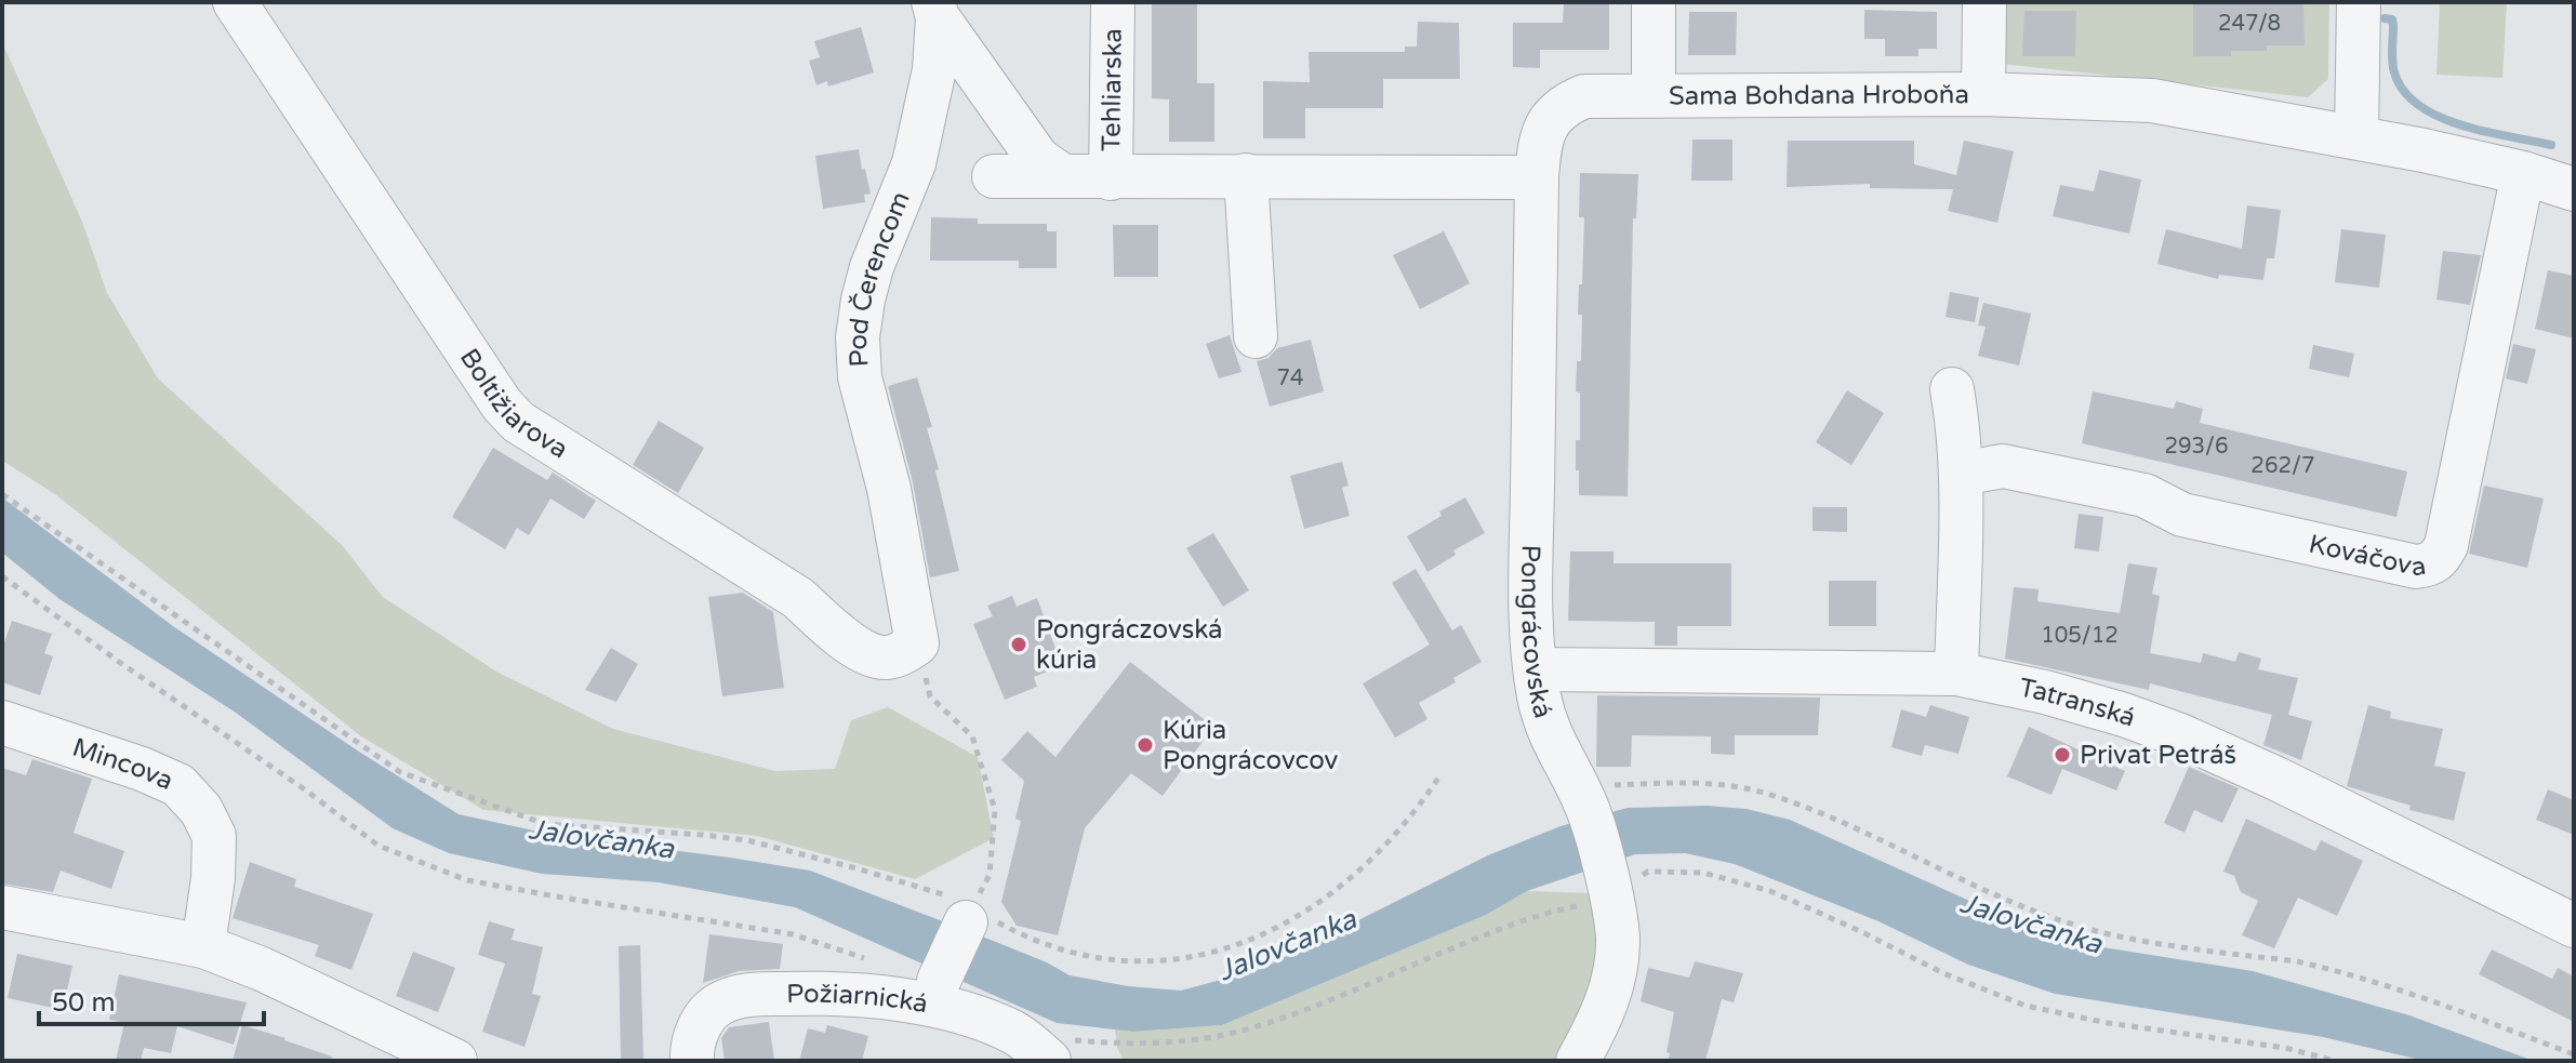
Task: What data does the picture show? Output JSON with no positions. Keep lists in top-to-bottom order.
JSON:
{
  "streets": {
    "street": [
      "Tehliarska",
      "Sama Bohdana Hroboňa",
      "Pod Čerencom",
      "Boltižiarova",
      "Kováčova",
      "Pongrácovská",
      "Tatranská",
      "Mincova",
      "Požiarnická"
    ]
  },
  "crossings": [
    ["Sama Bohdana Hroboňa", "Kováčova"],
    ["Sama Bohdana Hroboňa", "Pongrácovská"],
    ["Pod Čerencom", "Boltižiarova"],
    ["Pongrácovská", "Tatranská"]
  ],
  "water": ["Jalovčanka"],
  "places": ["Pongráczovská kúria", "Kúria Pongrácovcov", "Privat Petráš"],
  "house_numbers": [
    "247/8",
    "74",
    "293/6",
    "262/7",
    "105/12"
  ],
  "scale_bar": "50 m"
}
